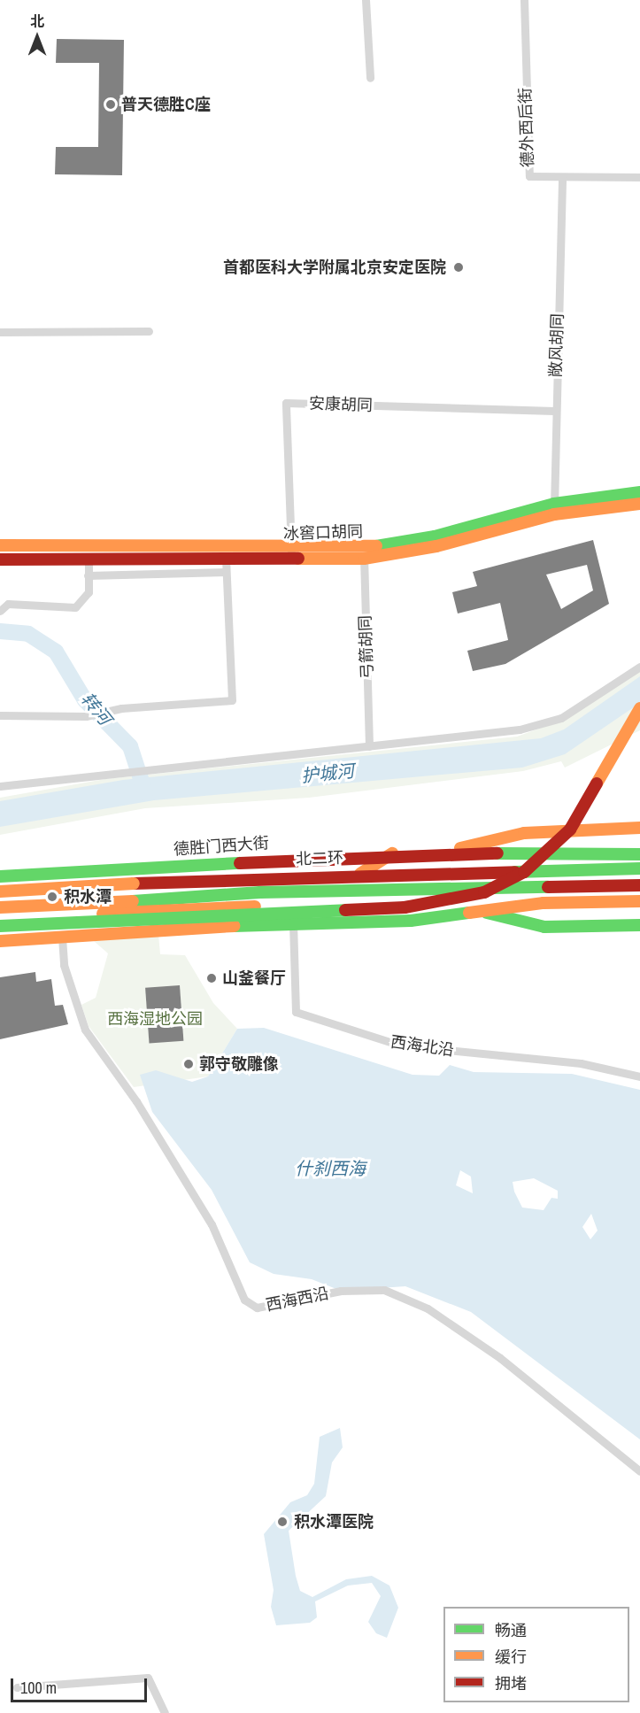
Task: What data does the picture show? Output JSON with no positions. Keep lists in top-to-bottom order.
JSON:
{
  "streets": {
    "main road": ["冰窖口胡同", "德胜门西大街", "北二环"],
    "street": [
      "德外西后街",
      "敞风胡同",
      "安康胡同",
      "弓箭胡同",
      "西海北沿",
      "西海西沿"
    ]
  },
  "crossings": [
    ["德外西后街", "敞风胡同"],
    ["敞风胡同", "安康胡同"],
    ["敞风胡同", "冰窖口胡同"],
    ["安康胡同", "冰窖口胡同"],
    ["冰窖口胡同", "弓箭胡同"]
  ],
  "water": ["转河", "护城河", "什刹西海"],
  "parks": ["西海湿地公园"],
  "places": [
    "普天德胜C座",
    "首都医科大学附属北京安定医院",
    "积水潭",
    "山釜餐厅",
    "郭守敬雕像",
    "积水潭医院"
  ],
  "legend": ["畅通", "缓行", "拥堵"],
  "scale_bar": "100 m",
  "north": "top"
}
